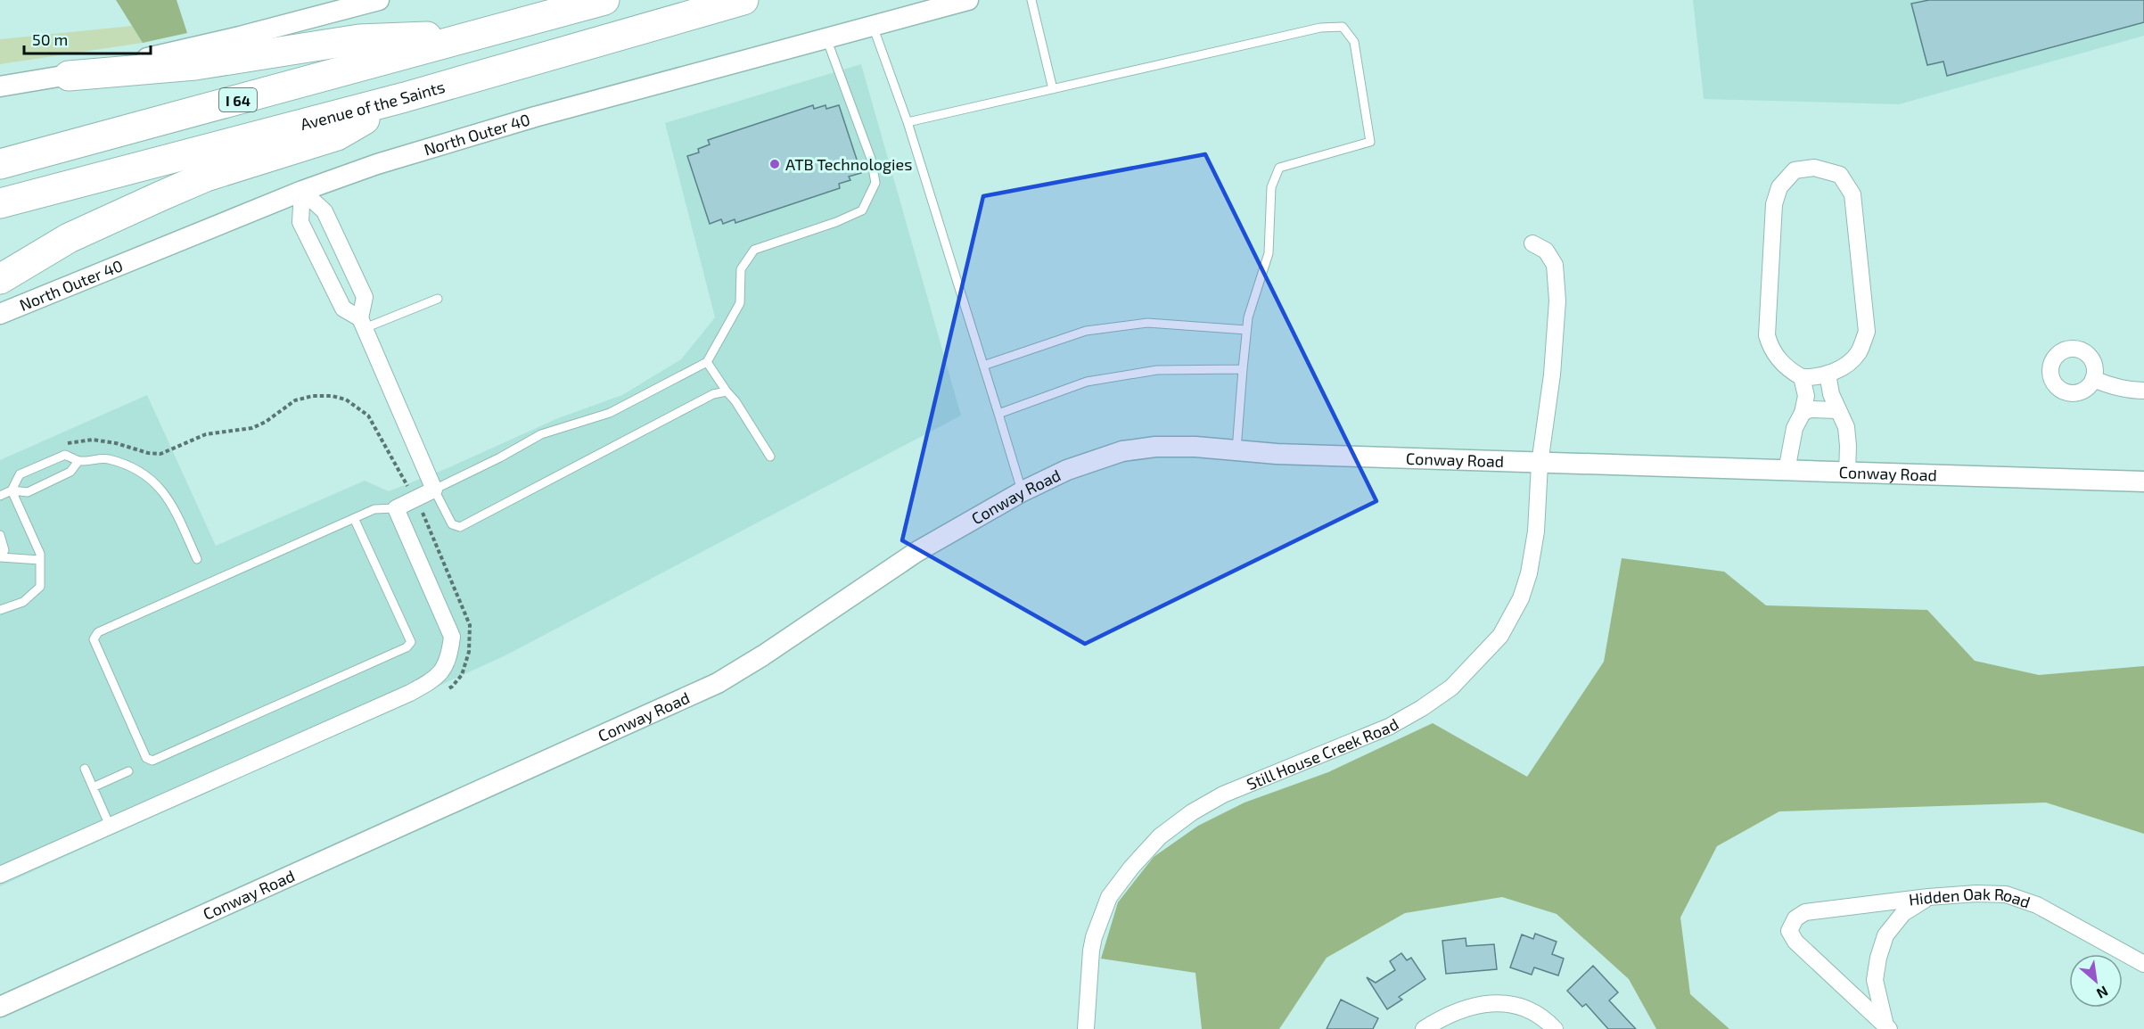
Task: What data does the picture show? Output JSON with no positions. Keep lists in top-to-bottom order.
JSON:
{
  "streets": {
    "highway": ["I 64", "Avenue of the Saints"],
    "street": [
      "North Outer 40",
      "Conway Road",
      "Still House Creek Road",
      "Hidden Oak Road"
    ]
  },
  "crossings": [
    ["Conway Road", "Still House Creek Road"]
  ],
  "places": ["ATB Technologies"],
  "scale_bar": "50 m",
  "north": "bottom right"
}
